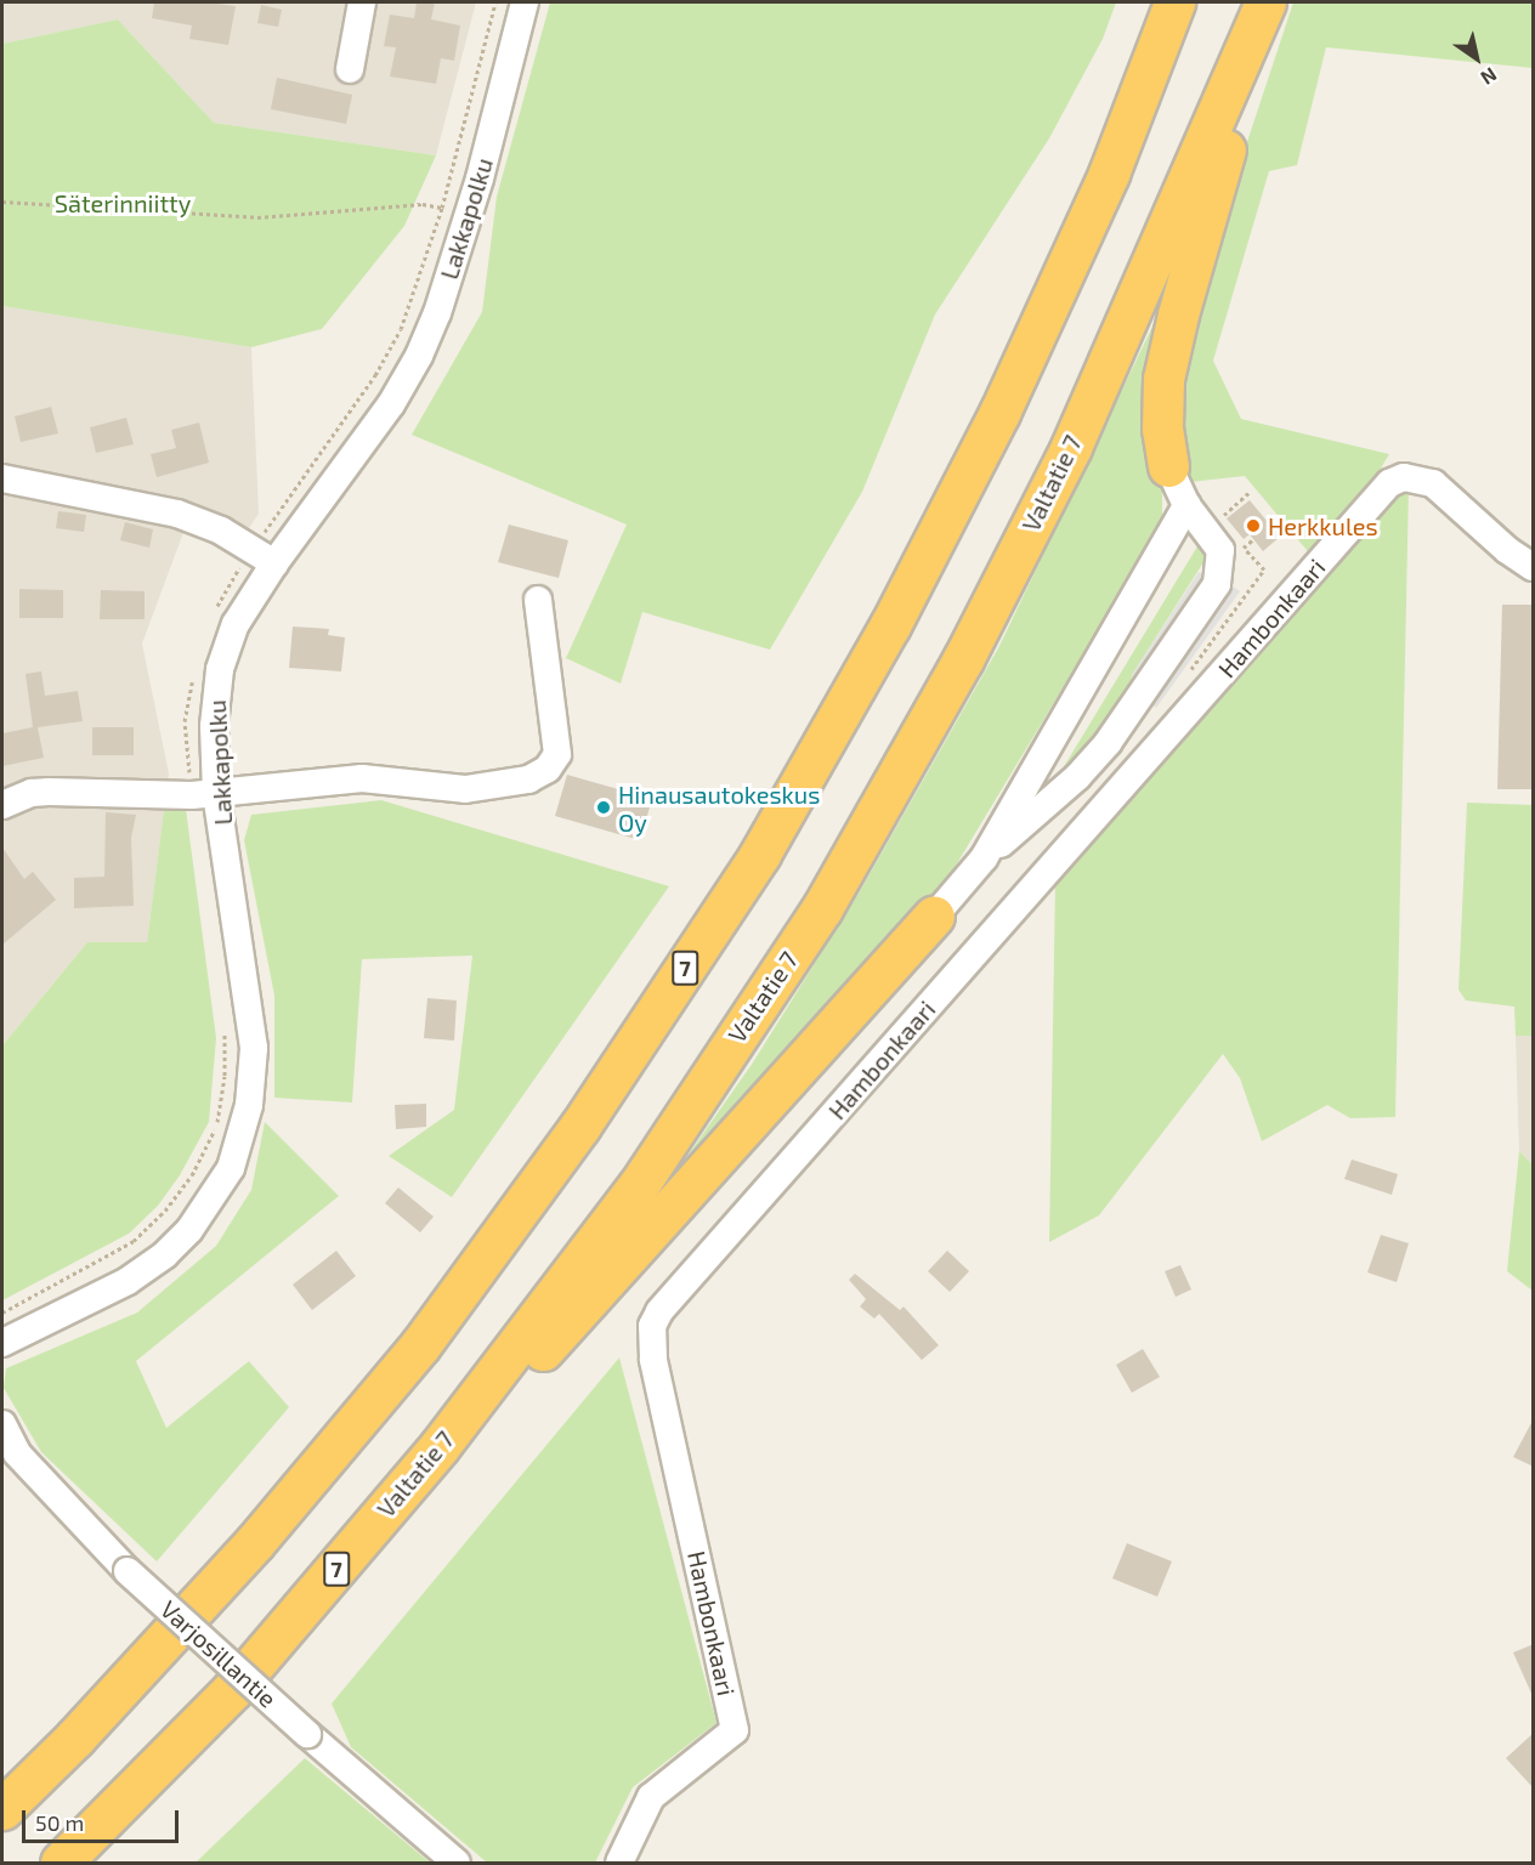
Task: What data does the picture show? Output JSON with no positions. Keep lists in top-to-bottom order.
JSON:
{
  "streets": {
    "highway": ["Valtatie 7", "7"],
    "street": ["Lakkapolku", "Hambonkaari", "Varjosillantie"]
  },
  "parks": ["Säterinniitty"],
  "places": ["Herkkules", "Hinausautokeskus Oy"],
  "scale_bar": "50 m",
  "north": "bottom right"
}
